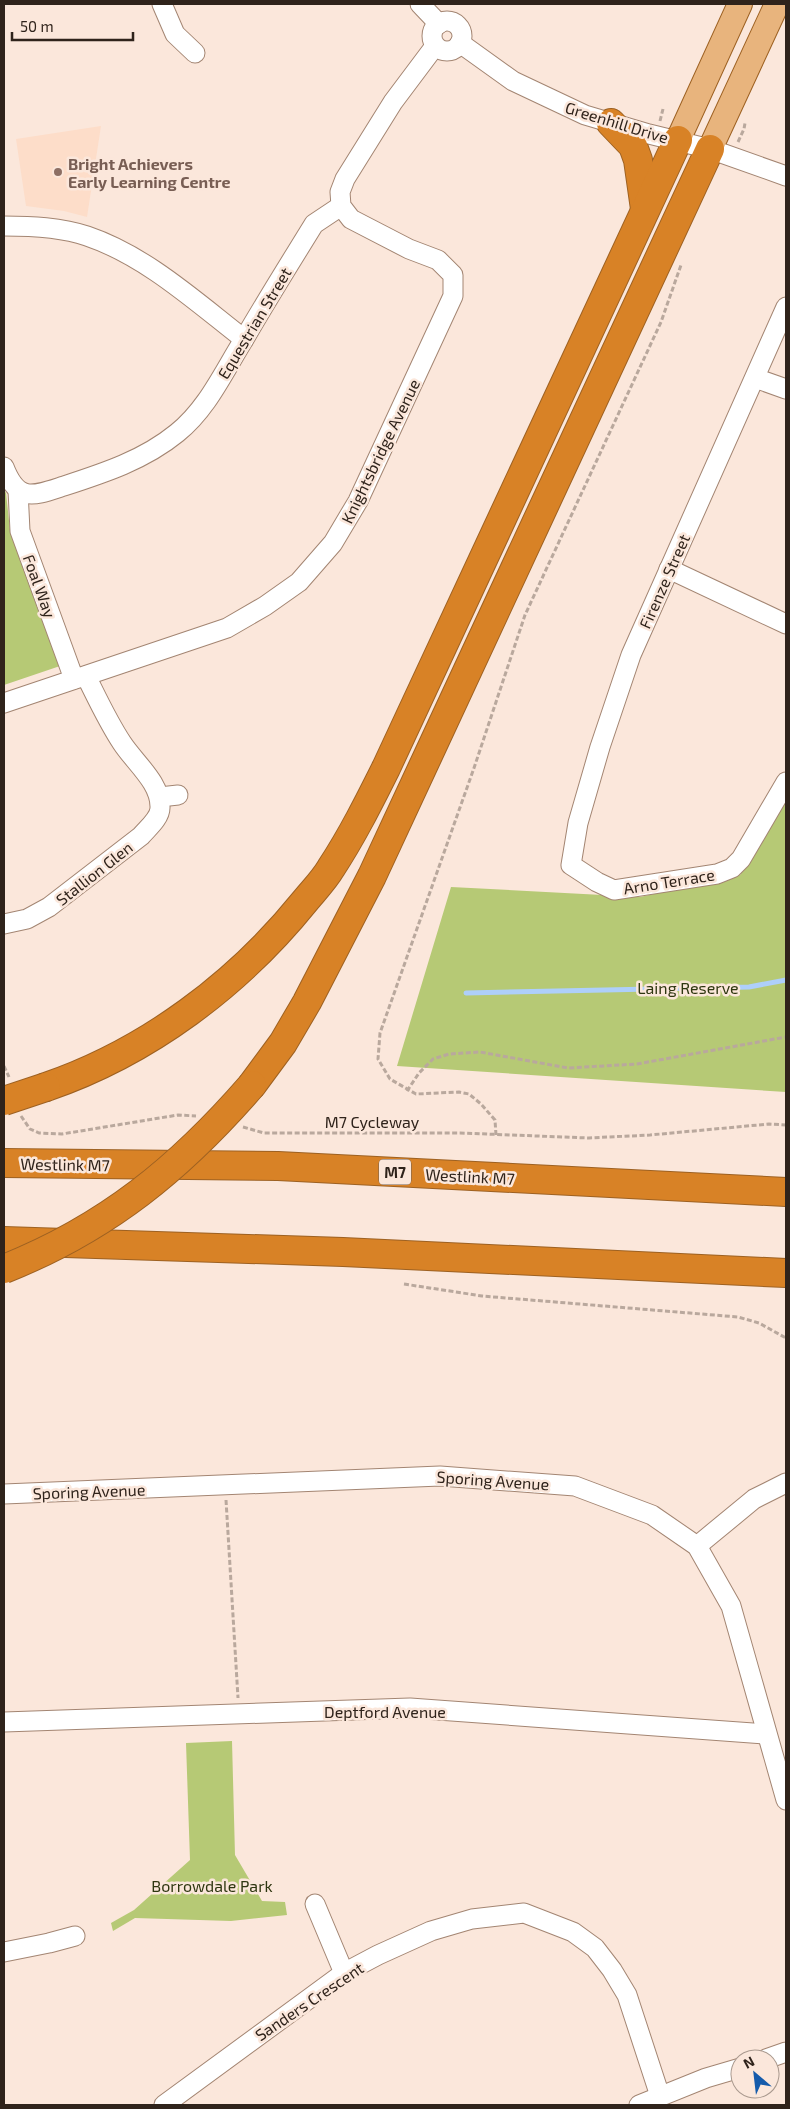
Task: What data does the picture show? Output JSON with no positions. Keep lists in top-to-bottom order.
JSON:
{
  "streets": {
    "highway": ["Westlink M7", "M7"],
    "street": [
      "Greenhill Drive",
      "Equestrian Street",
      "Knightsbridge Avenue",
      "Firenze Street",
      "Foal Way",
      "Stallion Glen",
      "Arno Terrace",
      "Sporing Avenue",
      "Deptford Avenue",
      "Sanders Crescent"
    ],
    "path": ["M7 Cycleway"]
  },
  "crossings": [
    ["Equestrian Street", "Knightsbridge Avenue"],
    ["Equestrian Street", "Foal Way"],
    ["Knightsbridge Avenue", "Foal Way"],
    ["Knightsbridge Avenue", "Stallion Glen"],
    ["Firenze Street", "Arno Terrace"],
    ["Foal Way", "Stallion Glen"],
    ["Sporing Avenue", "Deptford Avenue"]
  ],
  "parks": ["Laing Reserve", "Borrowdale Park"],
  "places": ["Bright Achievers Early Learning Centre"],
  "scale_bar": "50 m",
  "north": "top left"
}
